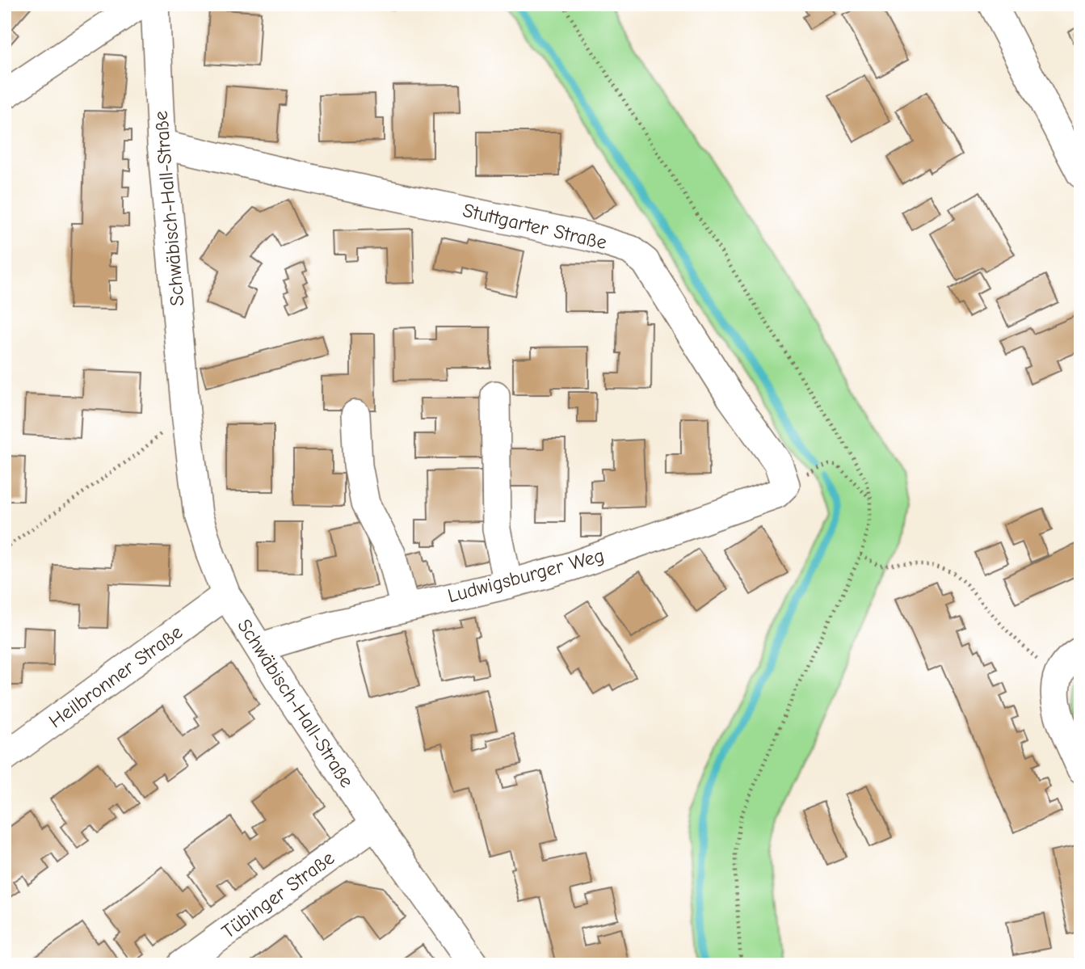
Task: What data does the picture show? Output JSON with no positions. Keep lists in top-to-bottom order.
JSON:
{
  "streets": {
    "street": [
      "Schwäbisch-Hall-Straße",
      "Stuttgarter Straße",
      "Ludwigsburger Weg",
      "Heilbronner Straße",
      "Tübinger Straße"
    ]
  },
  "crossings": [
    ["Schwäbisch-Hall-Straße", "Stuttgarter Straße"],
    ["Schwäbisch-Hall-Straße", "Ludwigsburger Weg"],
    ["Schwäbisch-Hall-Straße", "Heilbronner Straße"],
    ["Schwäbisch-Hall-Straße", "Tübinger Straße"],
    ["Stuttgarter Straße", "Ludwigsburger Weg"]
  ]
}
